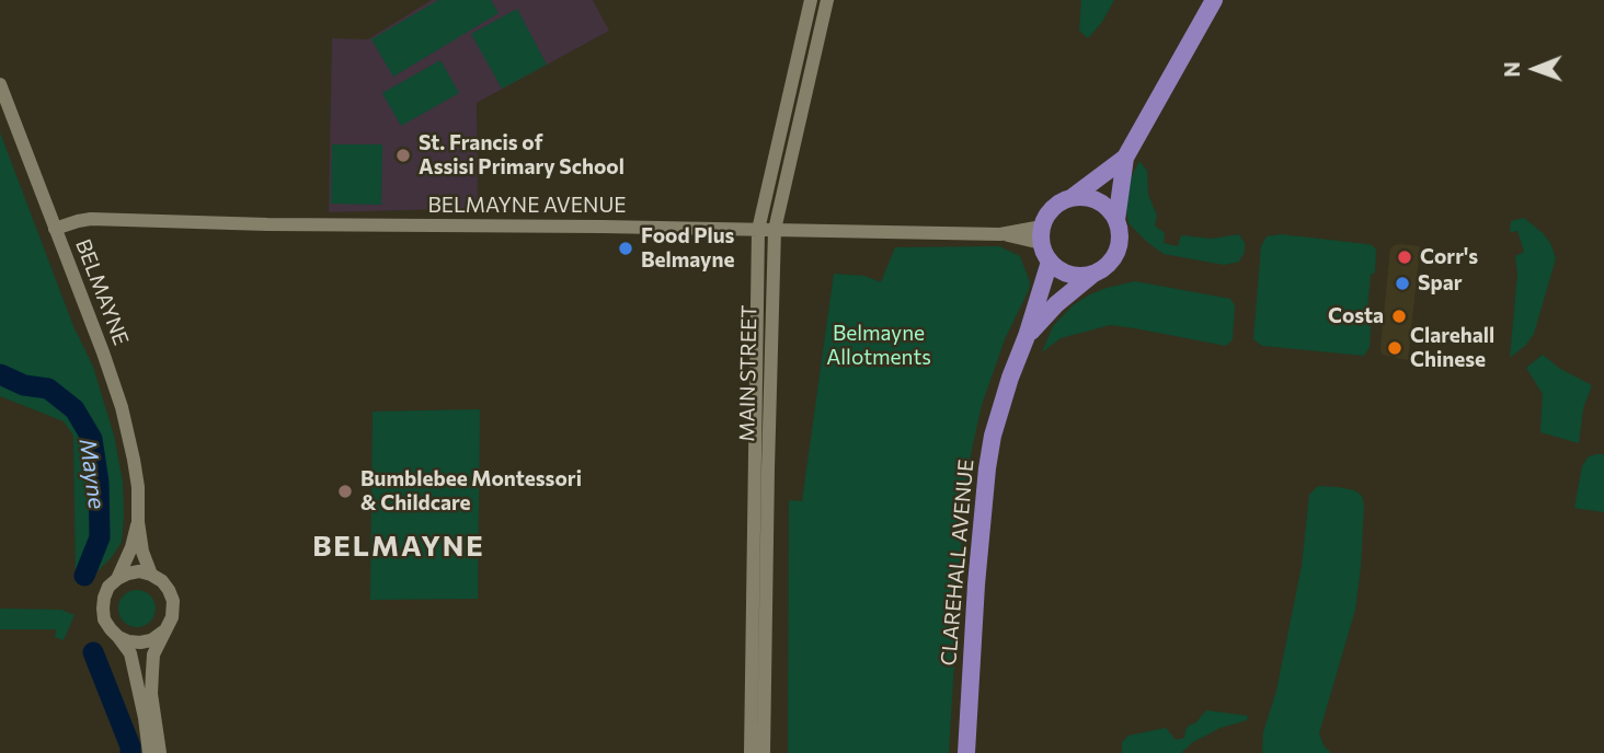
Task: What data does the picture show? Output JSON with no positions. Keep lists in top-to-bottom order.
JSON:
{
  "streets": {
    "main road": ["CLAREHALL AVENUE"],
    "street": ["BELMAYNE AVENUE", "BELMAYNE", "MAIN STREET"]
  },
  "crossings": [
    ["BELMAYNE AVENUE", "BELMAYNE"],
    ["BELMAYNE AVENUE", "MAIN STREET"],
    ["BELMAYNE AVENUE", "CLAREHALL AVENUE"]
  ],
  "districts": ["BELMAYNE"],
  "water": ["Mayne"],
  "parks": ["Belmayne Allotments"],
  "places": [
    "St. Francis of Assisi Primary School",
    "Food Plus Belmayne",
    "Corr's",
    "Spar",
    "Costa",
    "Clarehall Chinese",
    "Bumblebee Montessori & Childcare"
  ],
  "north": "left"
}
